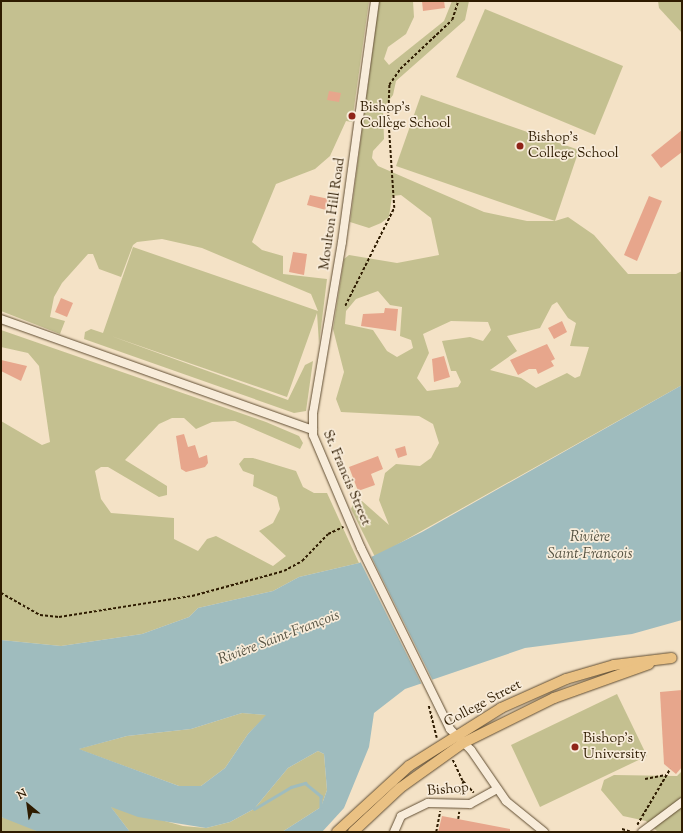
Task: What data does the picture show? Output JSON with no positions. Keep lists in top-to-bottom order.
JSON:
{
  "streets": {
    "main road": ["College Street"],
    "street": ["Moulton Hill Road", "St. Francis Street", "Bishop"]
  },
  "crossings": [
    ["Moulton Hill Road", "St. Francis Street"],
    ["St. Francis Street", "College Street"],
    ["St. Francis Street", "Bishop"]
  ],
  "water": ["Rivière Saint-François"],
  "places": ["Bishop's Collège School", "Bishop's College School", "Bishop's University"],
  "north": "top left"
}
